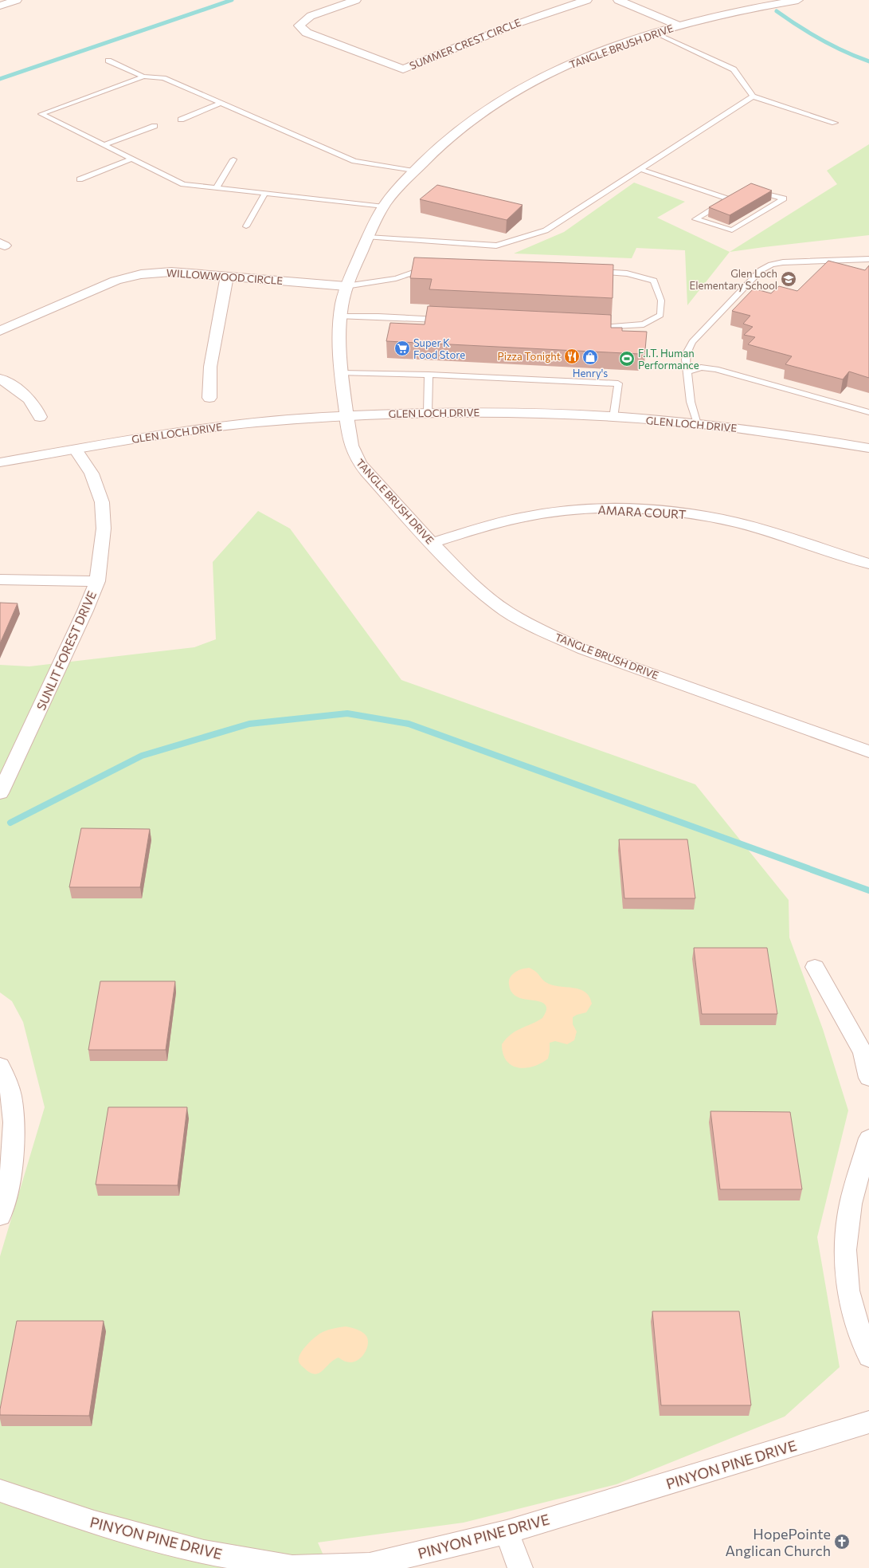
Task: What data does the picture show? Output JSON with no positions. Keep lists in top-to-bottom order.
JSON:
{
  "streets": {
    "street": [
      "SUMMER CREST CIRCLE",
      "TANGLE BRUSH DRIVE",
      "WILLOWWOOD CIRCLE",
      "GLEN LOCH DRIVE",
      "AMARA COURT",
      "SUNLIT FOREST DRIVE",
      "PINYON PINE DRIVE"
    ]
  },
  "crossings": [
    ["TANGLE BRUSH DRIVE", "WILLOWWOOD CIRCLE"],
    ["TANGLE BRUSH DRIVE", "GLEN LOCH DRIVE"],
    ["TANGLE BRUSH DRIVE", "AMARA COURT"],
    ["GLEN LOCH DRIVE", "SUNLIT FOREST DRIVE"]
  ],
  "places": {
    "school or university": ["Glen Loch Elementary School"],
    "supermarket": ["Super K Food Store"],
    "restaurant": ["Pizza Tonight"],
    "shop": ["Henry's"],
    "sports": ["F.I.T. Human Performance"],
    "church": ["HopePointe Anglican Church"]
  }
}
